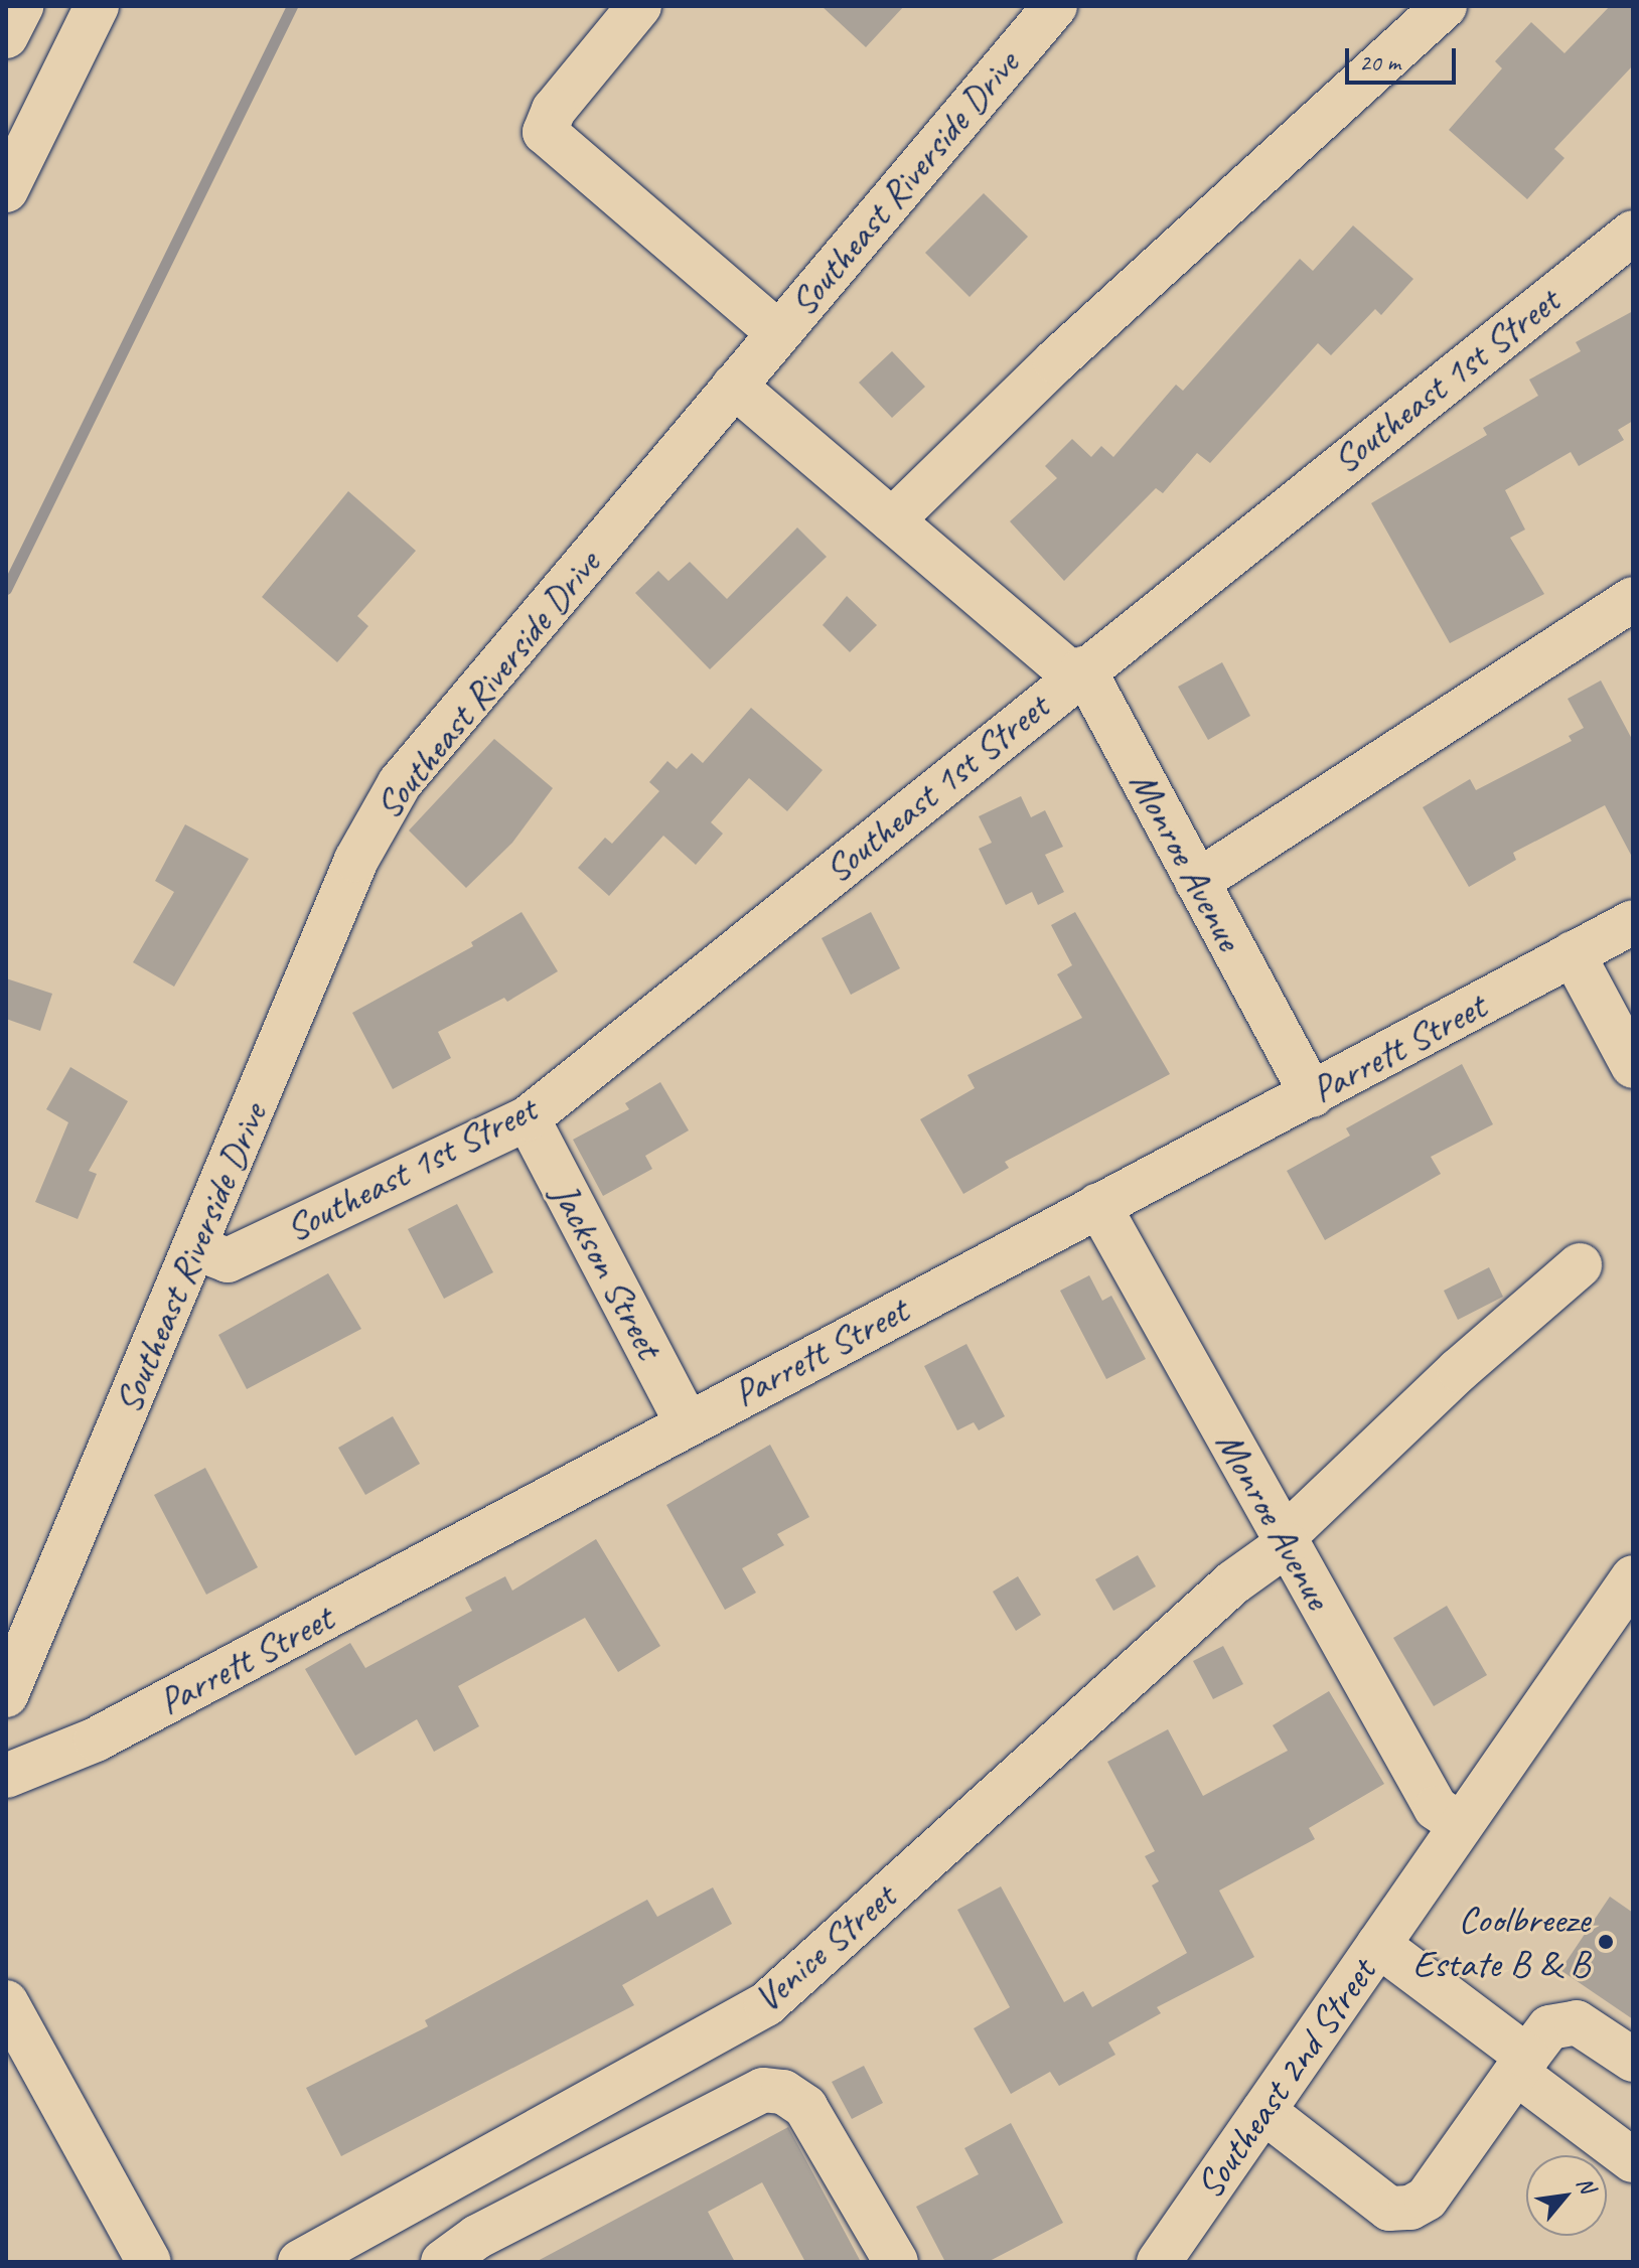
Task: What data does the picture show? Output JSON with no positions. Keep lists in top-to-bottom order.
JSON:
{
  "streets": {
    "main road": [
      "Southeast Riverside Drive",
      "Southeast 1st Street",
      "Monroe Avenue",
      "Parrett Street",
      "Jackson Street",
      "Venice Street",
      "Southeast 2nd Street"
    ]
  },
  "crossings": [
    ["Southeast Riverside Drive", "Southeast 1st Street"],
    ["Southeast Riverside Drive", "Monroe Avenue"],
    ["Southeast 1st Street", "Monroe Avenue"],
    ["Southeast 1st Street", "Jackson Street"],
    ["Monroe Avenue", "Parrett Street"],
    ["Monroe Avenue", "Venice Street"],
    ["Monroe Avenue", "Southeast 2nd Street"],
    ["Parrett Street", "Jackson Street"]
  ],
  "places": ["Coolbreeze Estate B & B"],
  "scale_bar": "20 m",
  "north": "top right"
}
